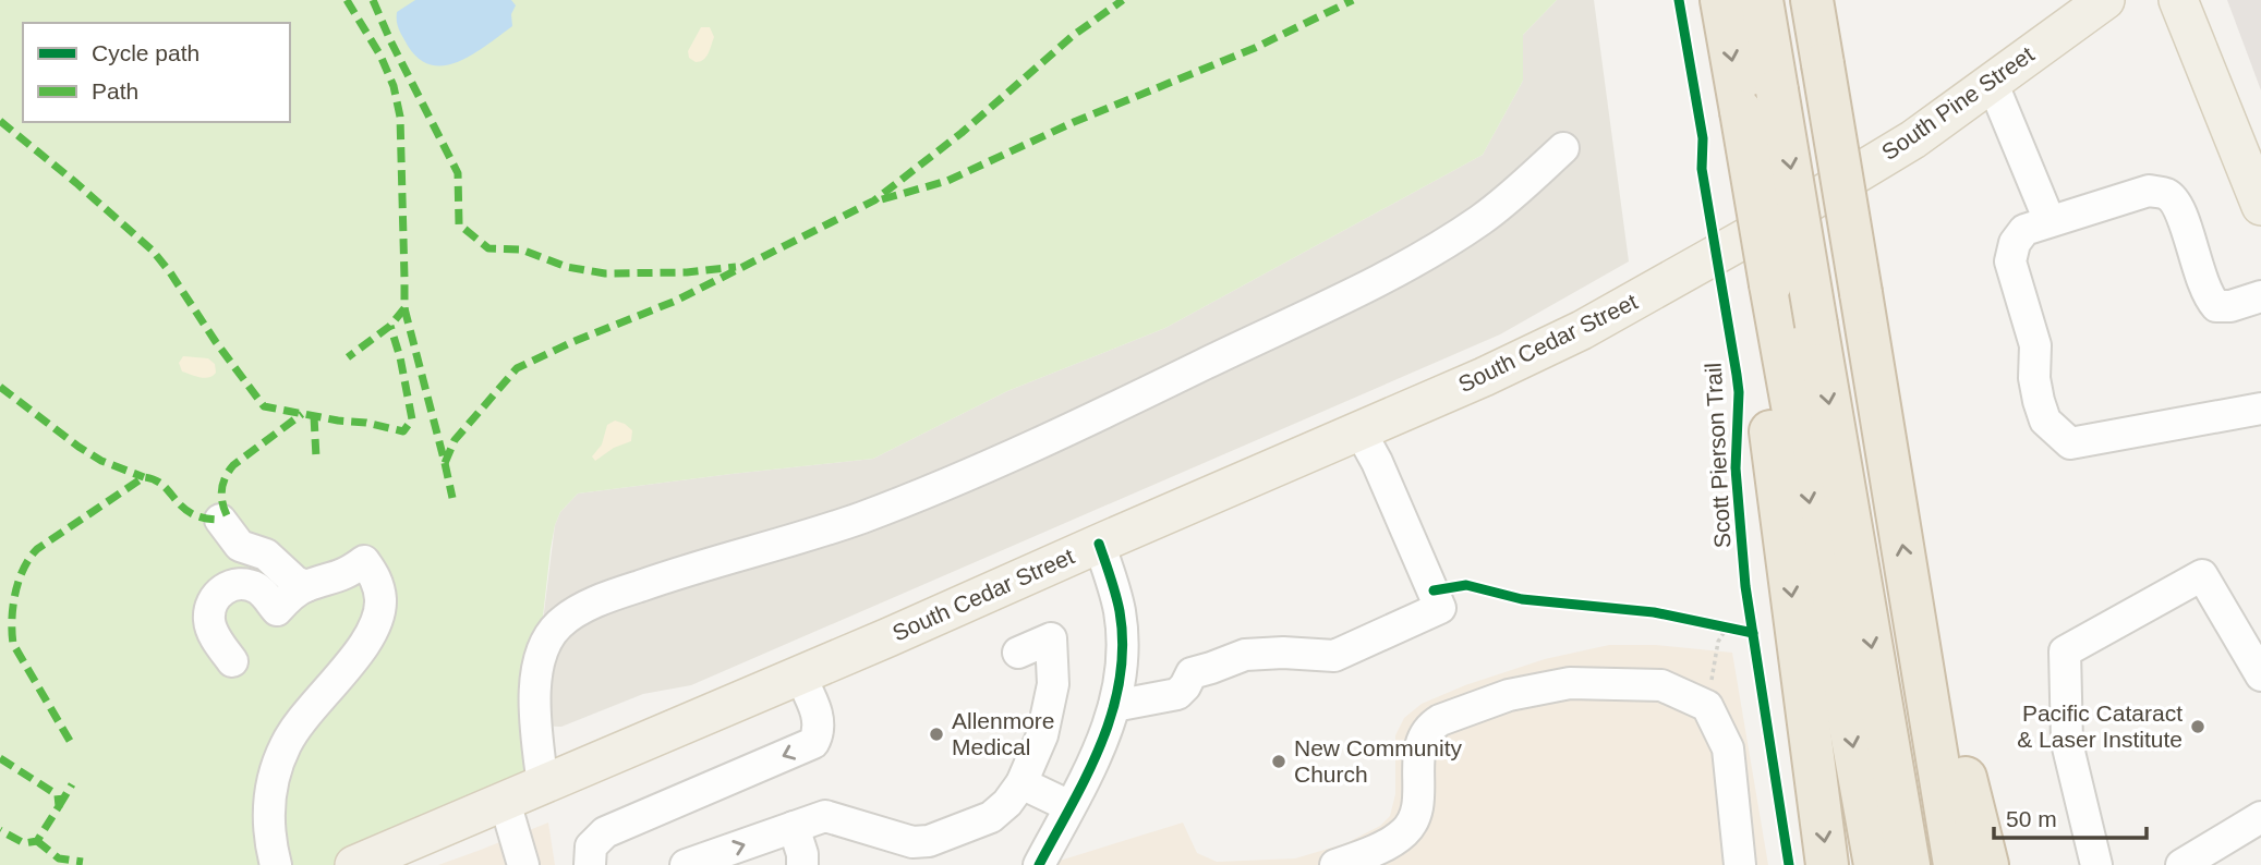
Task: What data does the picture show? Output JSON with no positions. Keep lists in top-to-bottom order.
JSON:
{
  "streets": {
    "main road": ["South Pine Street", "South Cedar Street"],
    "cycle path": ["Scott Pierson Trail"]
  },
  "crossings": [
    ["South Pine Street", "South Cedar Street"]
  ],
  "places": ["Pacific Cataract & Laser Institute", "Allenmore Medical", "New Community Church"],
  "legend": ["Cycle path", "Path"],
  "scale_bar": "50 m"
}
